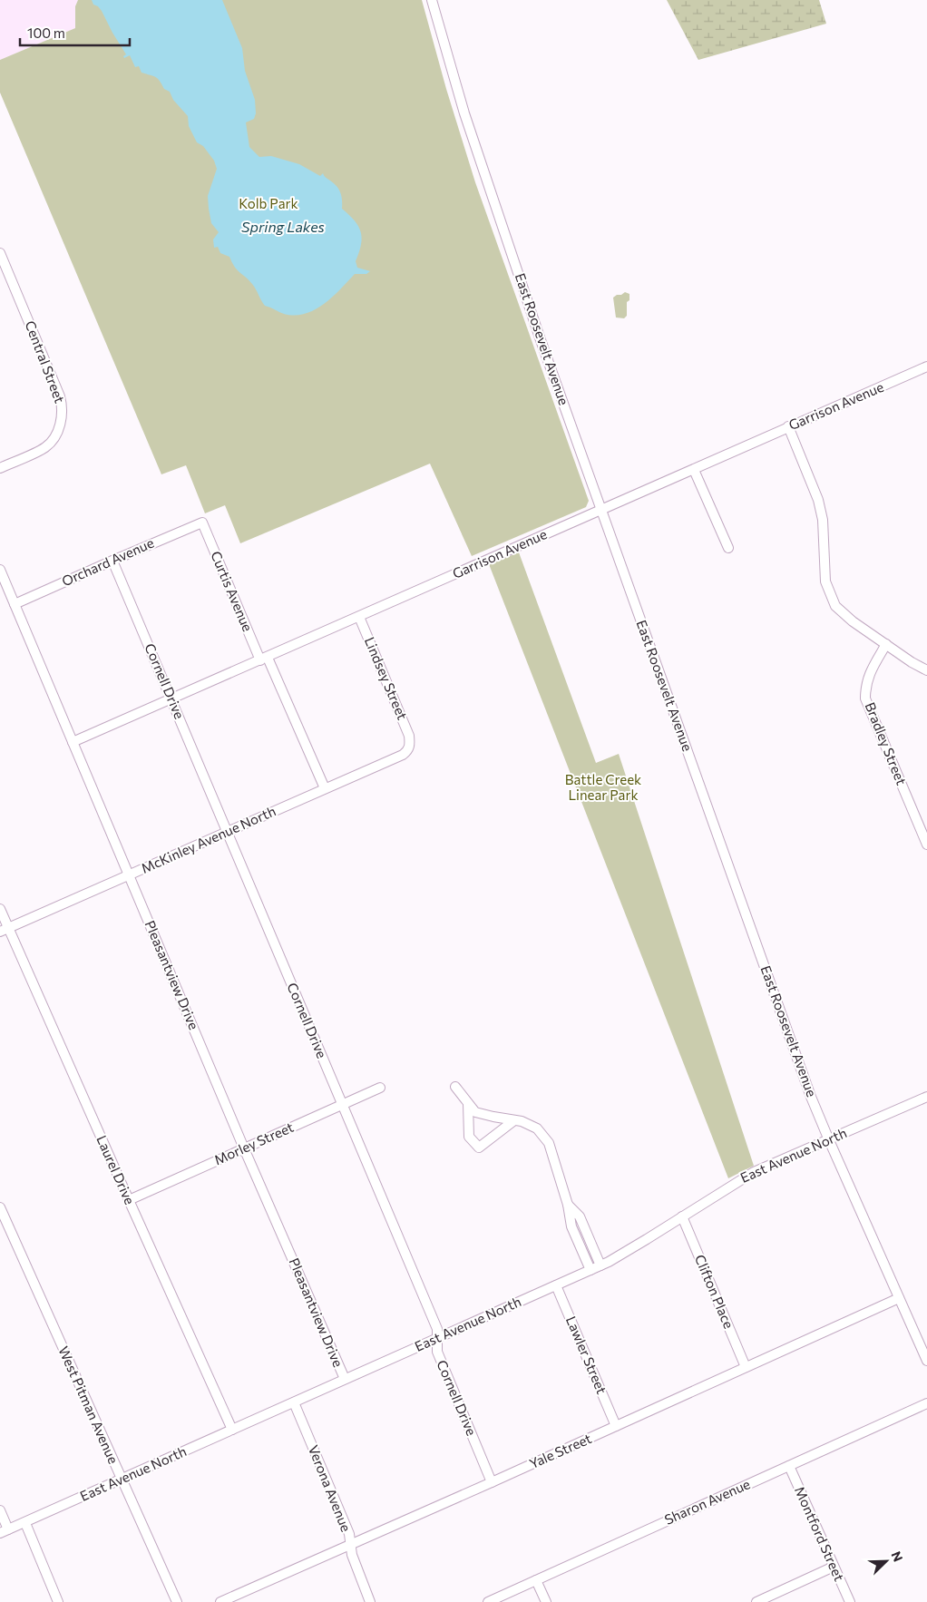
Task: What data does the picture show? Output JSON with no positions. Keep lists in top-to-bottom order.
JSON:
{
  "streets": {
    "street": [
      "East Roosevelt Avenue",
      "Central Street",
      "Garrison Avenue",
      "Orchard Avenue",
      "Curtis Avenue",
      "Lindsey Street",
      "Cornell Drive",
      "Bradley Street",
      "McKinley Avenue North",
      "Pleasantview Drive",
      "Morley Street",
      "East Avenue North",
      "Laurel Drive",
      "Clifton Place",
      "Lawler Street",
      "West Pitman Avenue",
      "Yale Street",
      "Verona Avenue",
      "Sharon Avenue",
      "Montford Street"
    ]
  },
  "crossings": [
    ["East Roosevelt Avenue", "Garrison Avenue"],
    ["East Roosevelt Avenue", "East Avenue North"],
    ["East Roosevelt Avenue", "Yale Street"],
    ["Garrison Avenue", "Curtis Avenue"],
    ["Garrison Avenue", "Lindsey Street"],
    ["Garrison Avenue", "Cornell Drive"],
    ["Garrison Avenue", "Pleasantview Drive"],
    ["Orchard Avenue", "Curtis Avenue"],
    ["Orchard Avenue", "Cornell Drive"],
    ["Orchard Avenue", "Pleasantview Drive"],
    ["Curtis Avenue", "McKinley Avenue North"],
    ["Lindsey Street", "McKinley Avenue North"],
    ["Cornell Drive", "McKinley Avenue North"],
    ["Cornell Drive", "Morley Street"],
    ["Cornell Drive", "East Avenue North"],
    ["Cornell Drive", "Yale Street"],
    ["McKinley Avenue North", "Pleasantview Drive"],
    ["McKinley Avenue North", "Laurel Drive"],
    ["Pleasantview Drive", "Morley Street"],
    ["Pleasantview Drive", "East Avenue North"],
    ["Morley Street", "Laurel Drive"],
    ["East Avenue North", "Laurel Drive"],
    ["East Avenue North", "Clifton Place"],
    ["East Avenue North", "Lawler Street"],
    ["East Avenue North", "West Pitman Avenue"],
    ["East Avenue North", "Verona Avenue"],
    ["Clifton Place", "Yale Street"],
    ["Lawler Street", "Yale Street"],
    ["Yale Street", "Verona Avenue"],
    ["Sharon Avenue", "Montford Street"]
  ],
  "water": ["Spring Lakes"],
  "parks": ["Kolb Park", "Battle Creek Linear Park"],
  "scale_bar": "100 m",
  "north": "top right"
}
